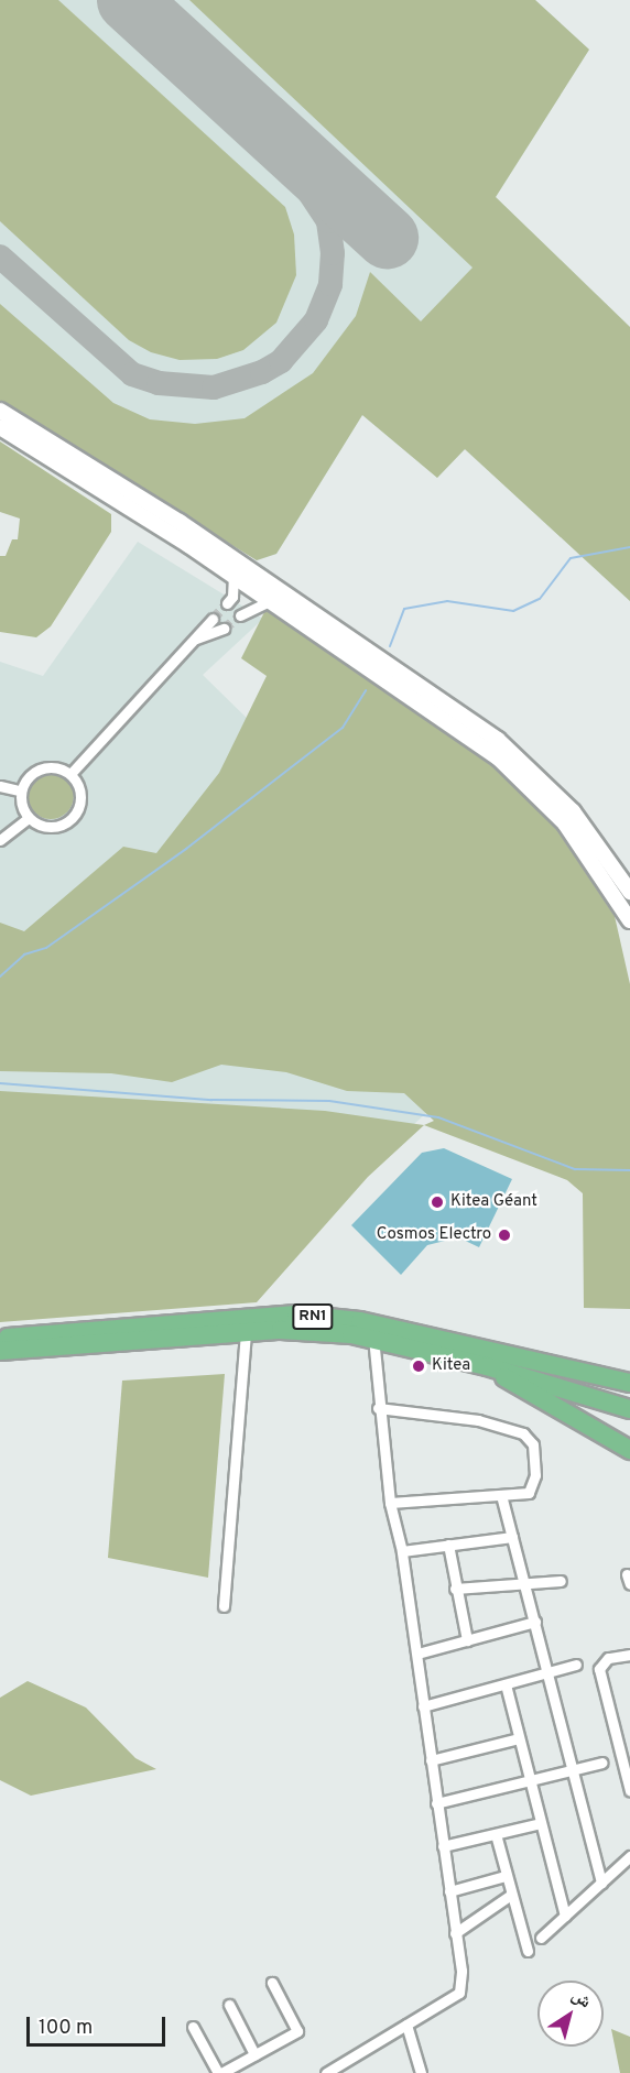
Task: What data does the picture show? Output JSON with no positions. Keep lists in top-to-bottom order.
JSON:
{
  "streets": {
    "highway": ["RN1"]
  },
  "places": ["Kitea Géant", "Cosmos Electro", "Kitea"],
  "scale_bar": "100 m",
  "north": "top right"
}
